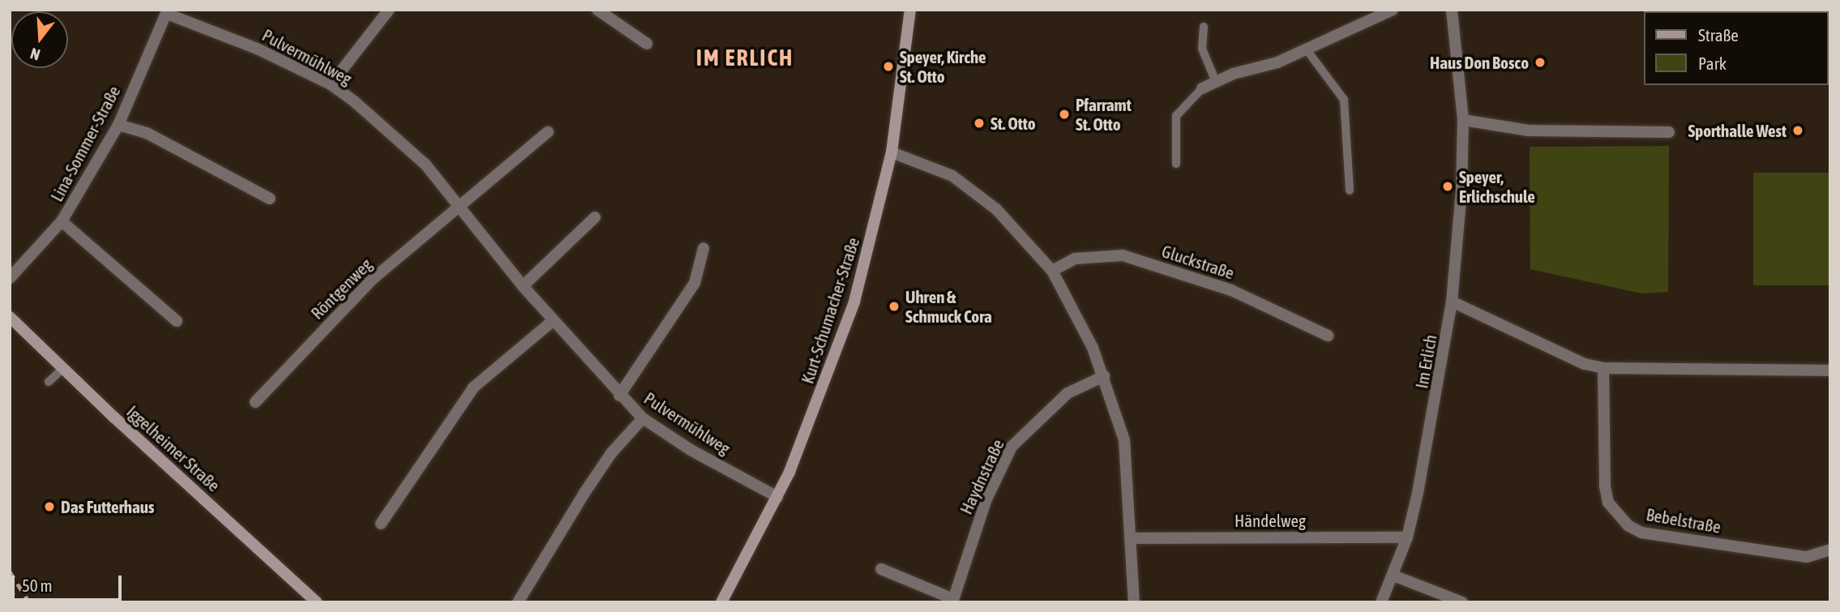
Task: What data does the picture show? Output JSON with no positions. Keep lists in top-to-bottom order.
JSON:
{
  "streets": {
    "main road": ["Kurt-Schumacher-Straße", "Iggelheimer Straße"],
    "street": [
      "Pulvermühlweg",
      "Lina-Sommer-Straße",
      "Gluckstraße",
      "Röntgenweg",
      "Im Erlich",
      "Haydnstraße",
      "Händelweg",
      "Bebelstraße"
    ]
  },
  "crossings": [
    ["Pulvermühlweg", "Lina-Sommer-Straße"],
    ["Pulvermühlweg", "Röntgenweg"],
    ["Pulvermühlweg", "Kurt-Schumacher-Straße"],
    ["Im Erlich", "Händelweg"]
  ],
  "districts": ["IM ERLICH"],
  "places": [
    "Haus Don Bosco",
    "Speyer, Kirche St. Otto",
    "Pfarramt St. Otto",
    "St. Otto",
    "Sporthalle West",
    "Speyer, Erlichschule",
    "Uhren & Schmuck Cora",
    "Das Futterhaus"
  ],
  "legend": ["Straße", "Park"],
  "scale_bar": "50 m",
  "north": "bottom"
}
